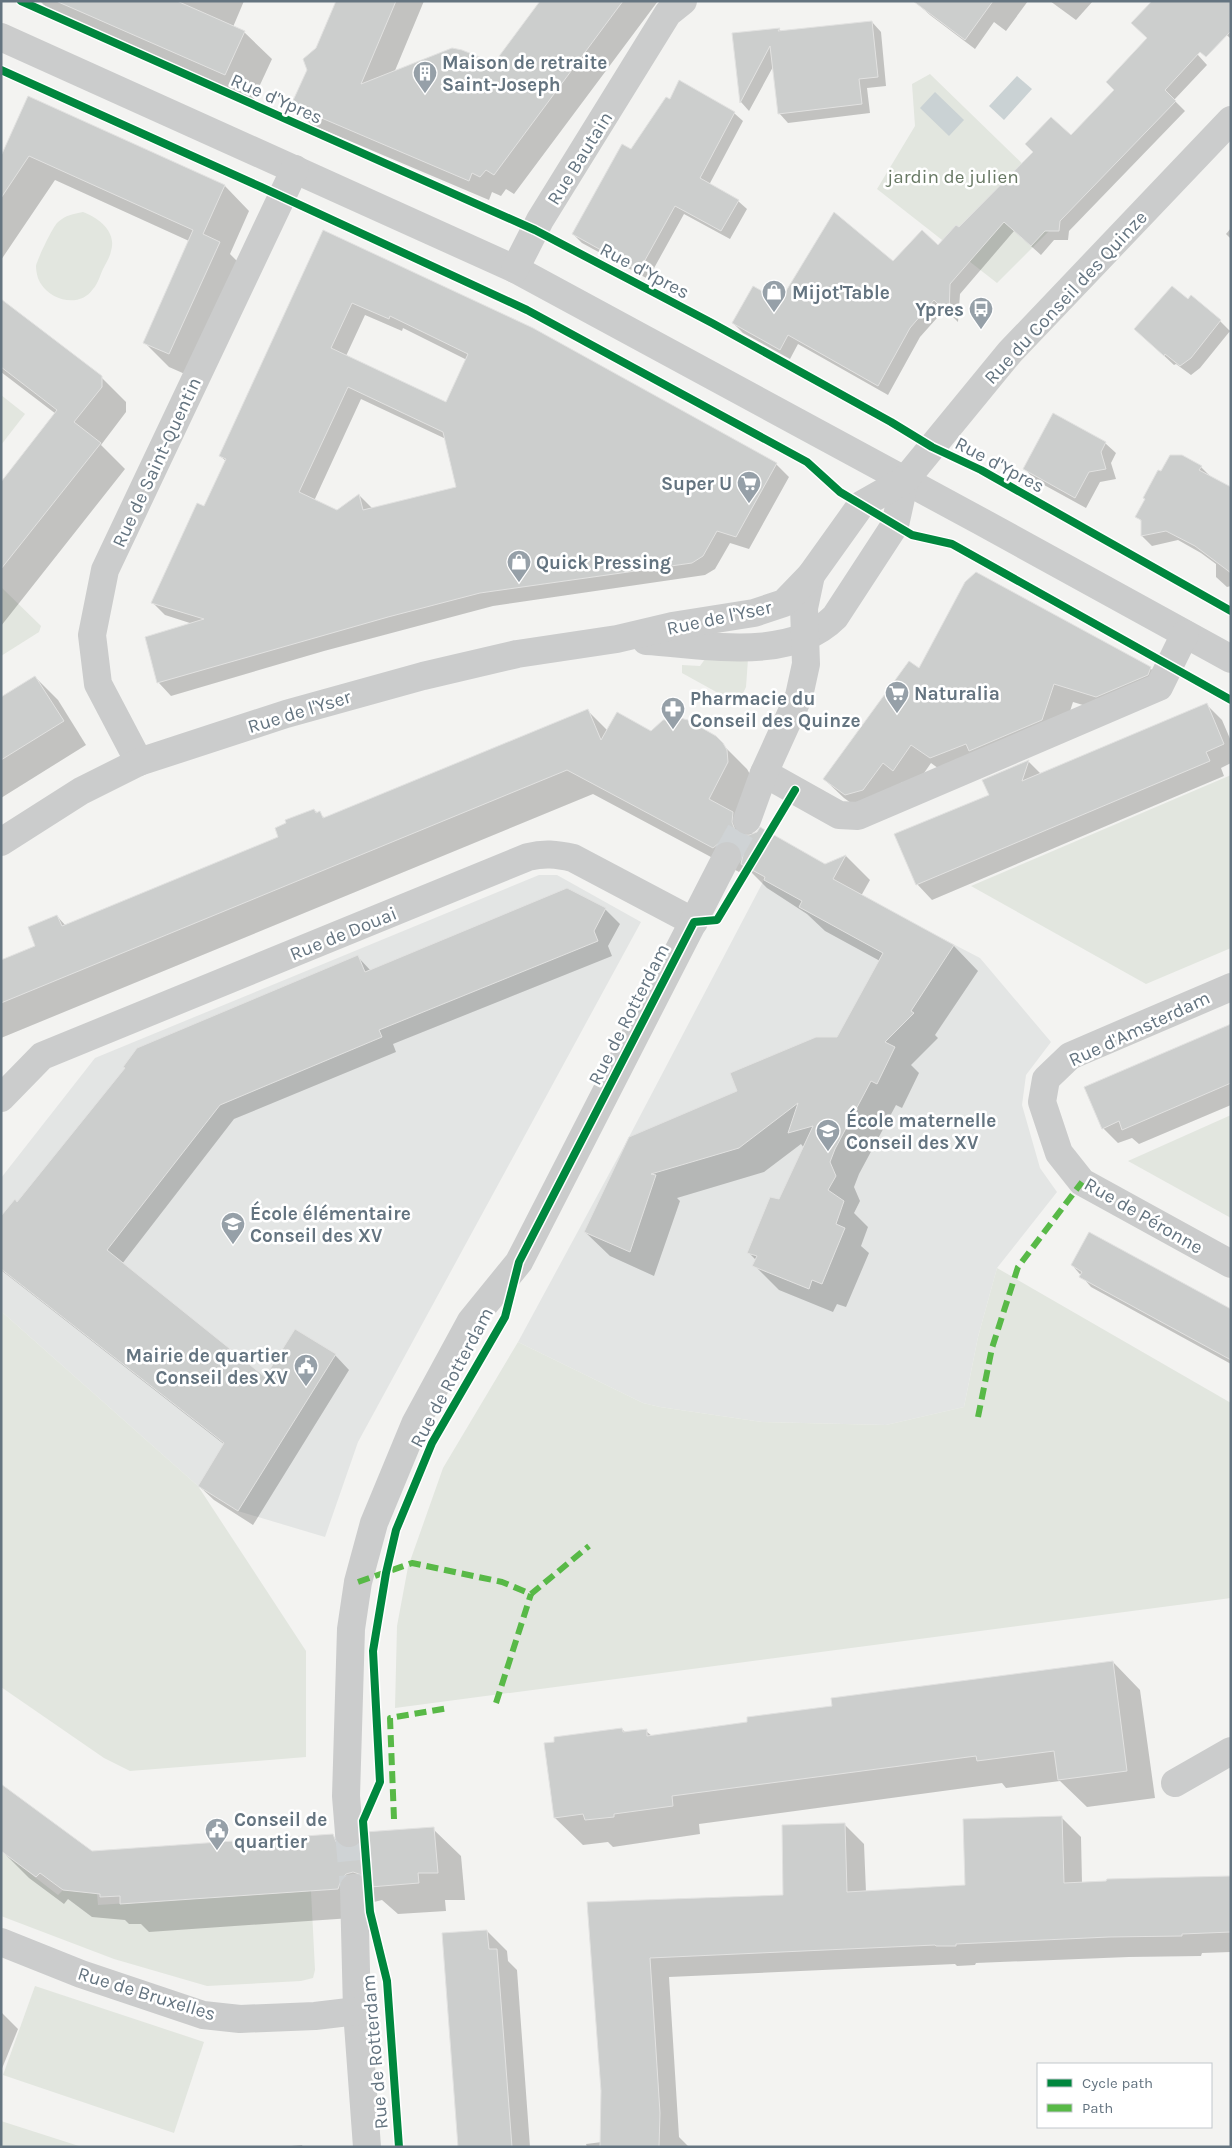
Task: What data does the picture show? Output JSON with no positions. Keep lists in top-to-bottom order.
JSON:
{
  "streets": {
    "street": [
      "Rue Bautain",
      "Rue du Conseil des Quinze",
      "Rue de Saint-Quentin",
      "Rue de l'Yser",
      "Rue de Douai",
      "Rue de Rotterdam",
      "Rue d'Amsterdam",
      "Rue de Péronne",
      "Rue de Bruxelles"
    ],
    "cycle path": ["Rue d'Ypres"]
  },
  "crossings": [
    ["Rue du Conseil des Quinze", "Rue de l'Yser"],
    ["Rue de Saint-Quentin", "Rue de l'Yser"],
    ["Rue de Douai", "Rue de Rotterdam"],
    ["Rue de Rotterdam", "Rue de Bruxelles"],
    ["Rue d'Amsterdam", "Rue de Péronne"]
  ],
  "parks": ["jardin de julien"],
  "places": {
    "building": ["Maison de retraite Saint-Joseph"],
    "shop": ["Mijot'Table", "Quick Pressing"],
    "bus stop": ["Ypres"],
    "supermarket": ["Super U", "Naturalia"],
    "pharmacy": ["Pharmacie du Conseil des Quinze"],
    "school or university": ["École maternelle Conseil des XV", "École élémentaire Conseil des XV"],
    "public building": ["Mairie de quartier Conseil des XV", "Conseil de quartier"]
  },
  "legend": ["Cycle path", "Path"]
}
